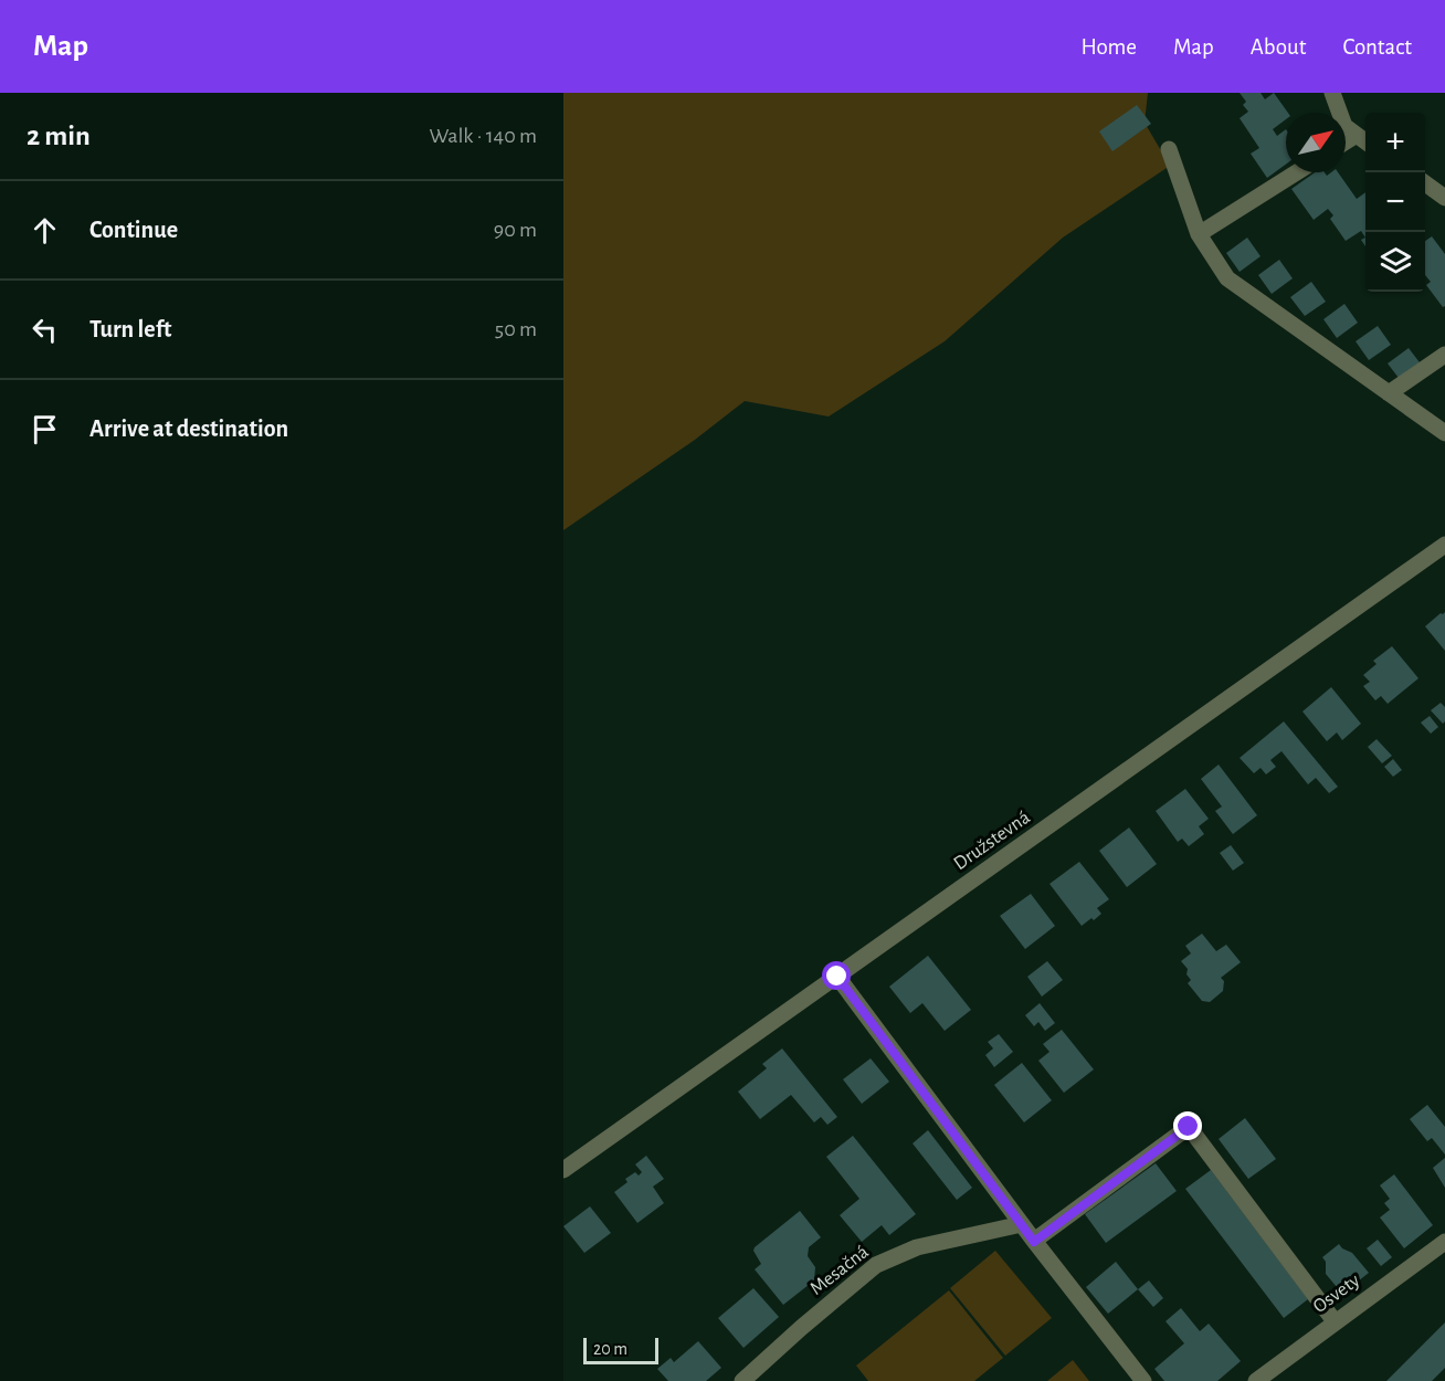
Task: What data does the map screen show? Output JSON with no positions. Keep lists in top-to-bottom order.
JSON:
{
  "streets": {
    "street": ["Družstevná", "Mesačná", "Osvety"]
  },
  "scale_bar": "20 m",
  "north": "top right",
  "page": {
    "header": "Map",
    "nav": [
      "Home",
      "Map",
      "About",
      "Contact"
    ],
    "heading": ["2 min", "Walk · 140 m"],
    "map_buttons": ["+", "−"],
    "list": [
      ["Continue", "90 m"],
      ["Turn left", "50 m"],
      "Arrive at destination"
    ],
    "scale": "20 m"
  }
}
